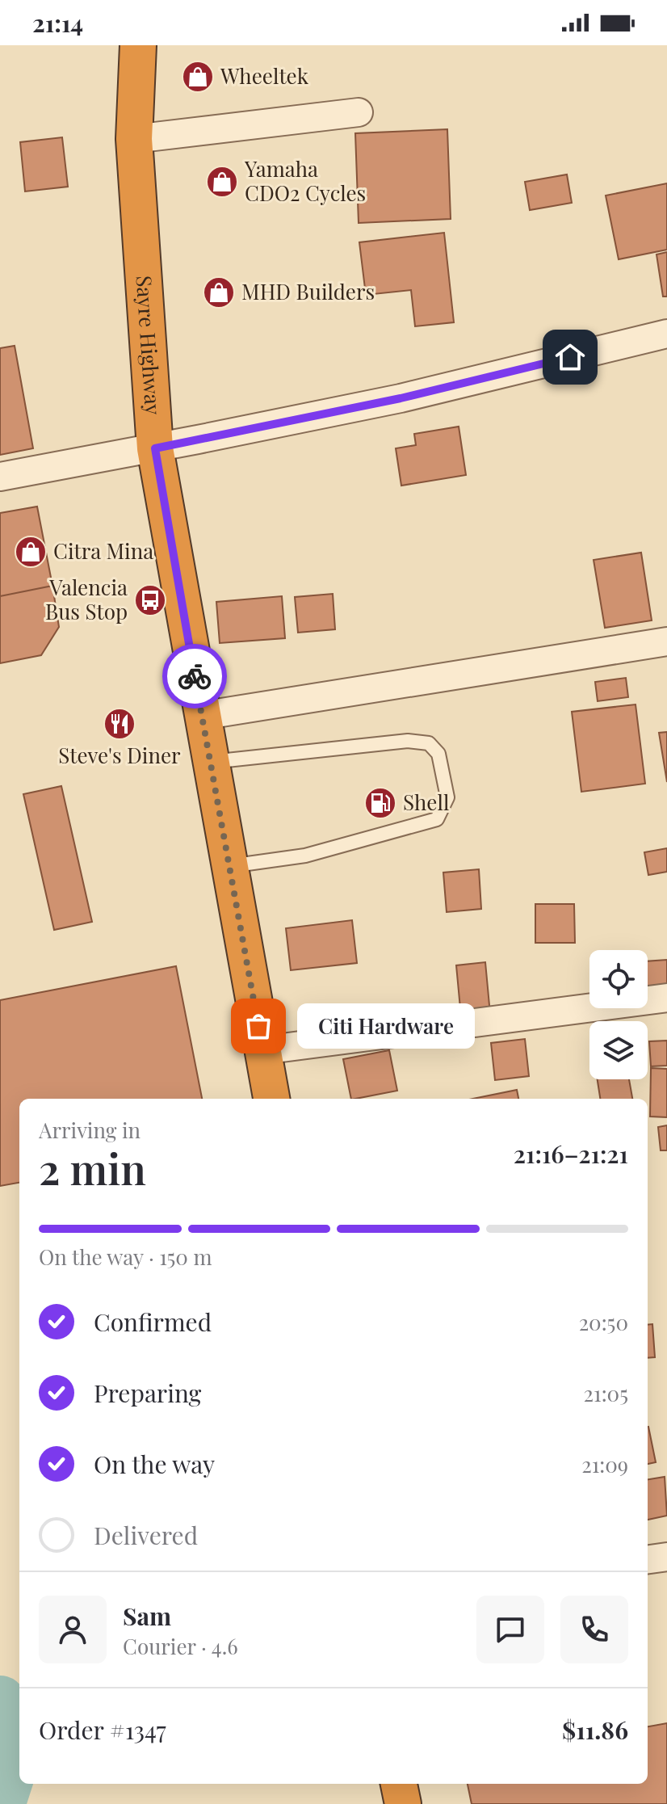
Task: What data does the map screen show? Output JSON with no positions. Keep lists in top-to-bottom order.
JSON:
{
  "streets": {
    "highway": ["Sayre Highway"]
  },
  "places": {
    "shop": [
      "Wheeltek",
      "Yamaha CDO2 Cycles",
      "MHD Builders",
      "Citra Mina"
    ],
    "bus stop": ["Valencia Bus Stop"],
    "restaurant": ["Steve's Diner"],
    "fuel station": ["Shell"],
    "other": ["Citi Hardware"]
  },
  "page": {
    "status": "21:14",
    "bubble": "Citi Hardware",
    "heading": ["2 min", "Arriving in", "21:16–21:21"],
    "panel": [
      "Sam",
      "Courier · 4.6",
      "Order #1347",
      "$11.86"
    ],
    "bar": "On the way · 150 m",
    "list": [
      ["Confirmed", "20:50"],
      ["Preparing", "21:05"],
      ["On the way", "21:09"],
      "Delivered"
    ]
  }
}
